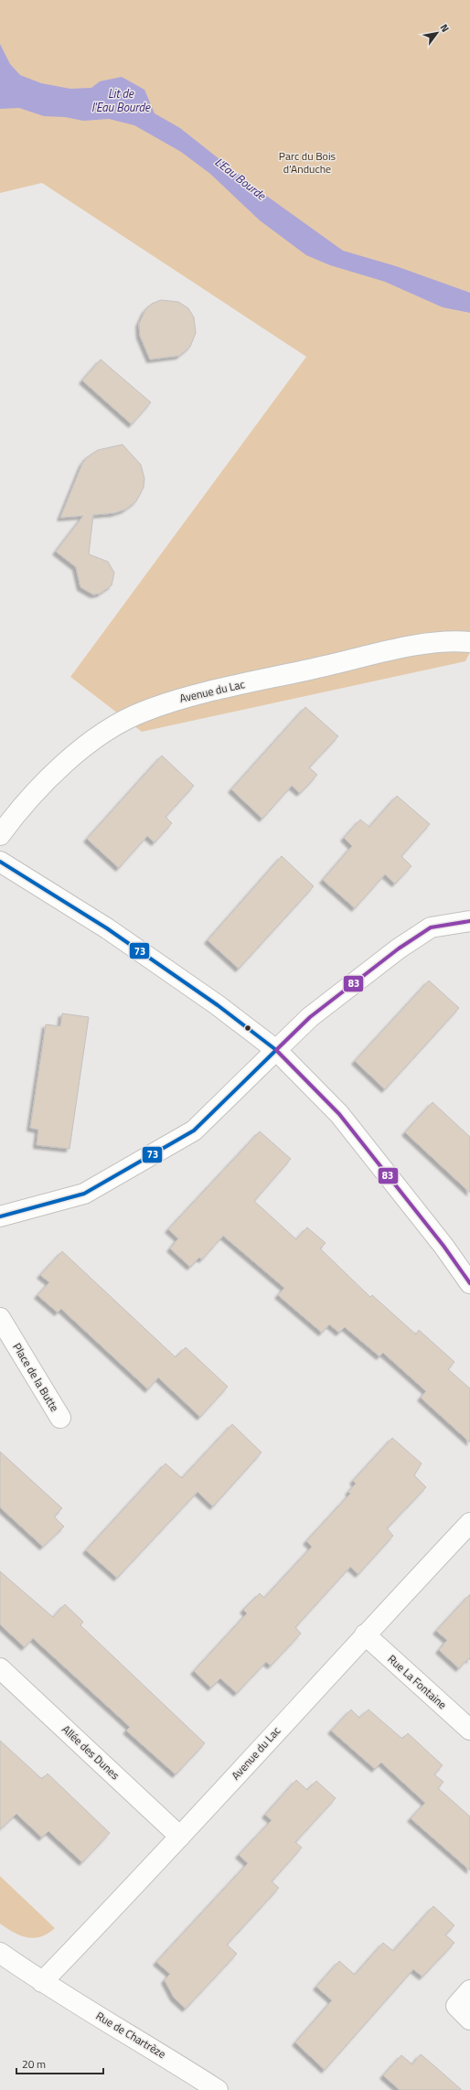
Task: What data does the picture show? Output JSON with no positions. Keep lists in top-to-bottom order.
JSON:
{
  "streets": {
    "street": [
      "Avenue du Lac",
      "Place de la Butte",
      "Rue La Fontaine",
      "Allée des Dunes",
      "Rue de Chartrèze"
    ]
  },
  "crossings": [
    ["Avenue du Lac", "Rue La Fontaine"],
    ["Avenue du Lac", "Allée des Dunes"],
    ["Avenue du Lac", "Rue de Chartrèze"]
  ],
  "water": ["Lit de l'Eau Bourde", "L'Eau Bourde"],
  "parks": ["Parc du Bois d'Anduche"],
  "lines": ["transit line 73", "transit line 83"],
  "scale_bar": "20 m",
  "north": "top right"
}
